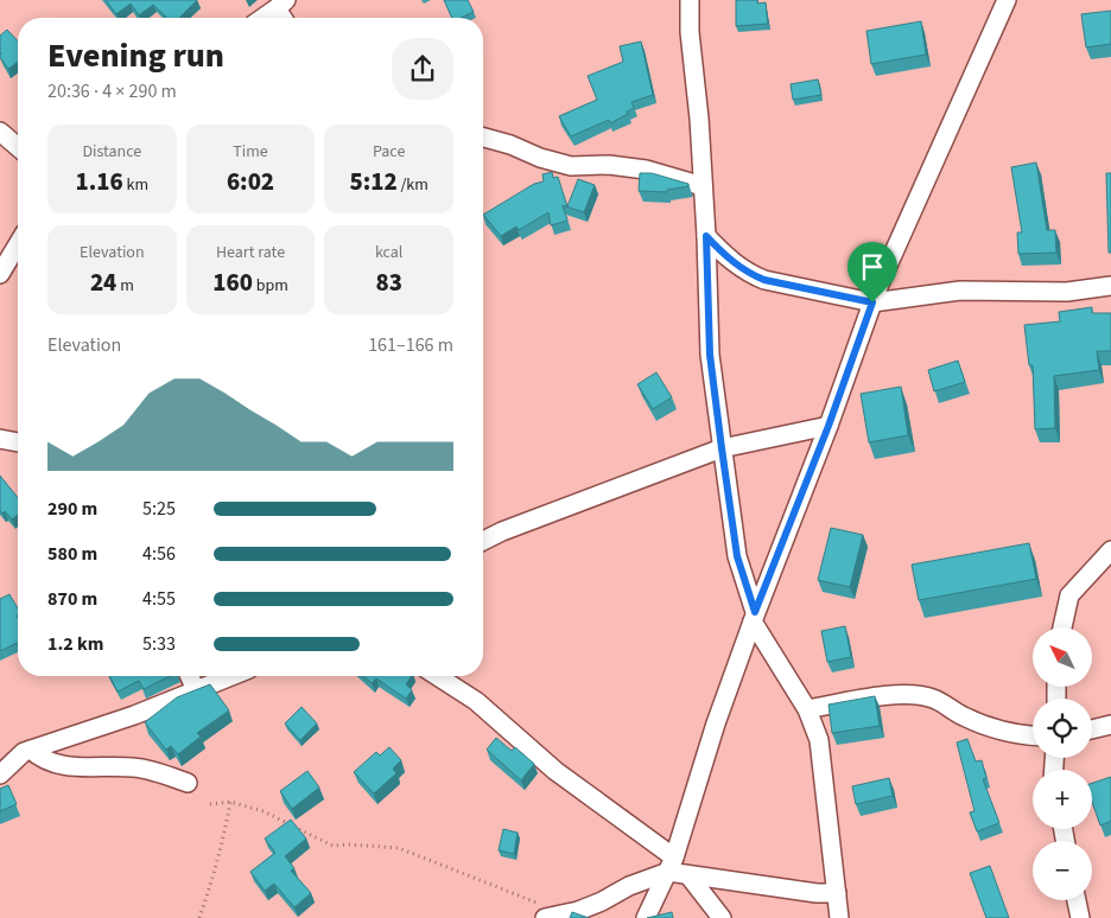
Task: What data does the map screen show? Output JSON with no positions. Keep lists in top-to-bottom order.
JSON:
{
  "north": "top left",
  "page": {
    "heading": ["Evening run", "20:36 · 4 × 290 m"],
    "stats": [
      ["Distance", "1.16 km"],
      ["Time", "6:02"],
      ["Pace", "5:12 /km"],
      ["Elevation", "24 m"],
      ["Heart rate", "160 bpm"],
      ["kcal", "83"]
    ],
    "chart": ["Elevation", "161–166 m"],
    "list": [
      {
        "name": "290 m",
        "note": "5:25"
      },
      {
        "name": "580 m",
        "note": "4:56"
      },
      {
        "name": "870 m",
        "note": "4:55"
      },
      {
        "name": "1.2 km",
        "note": "5:33"
      }
    ],
    "map_buttons": ["+", "−"]
  }
}
